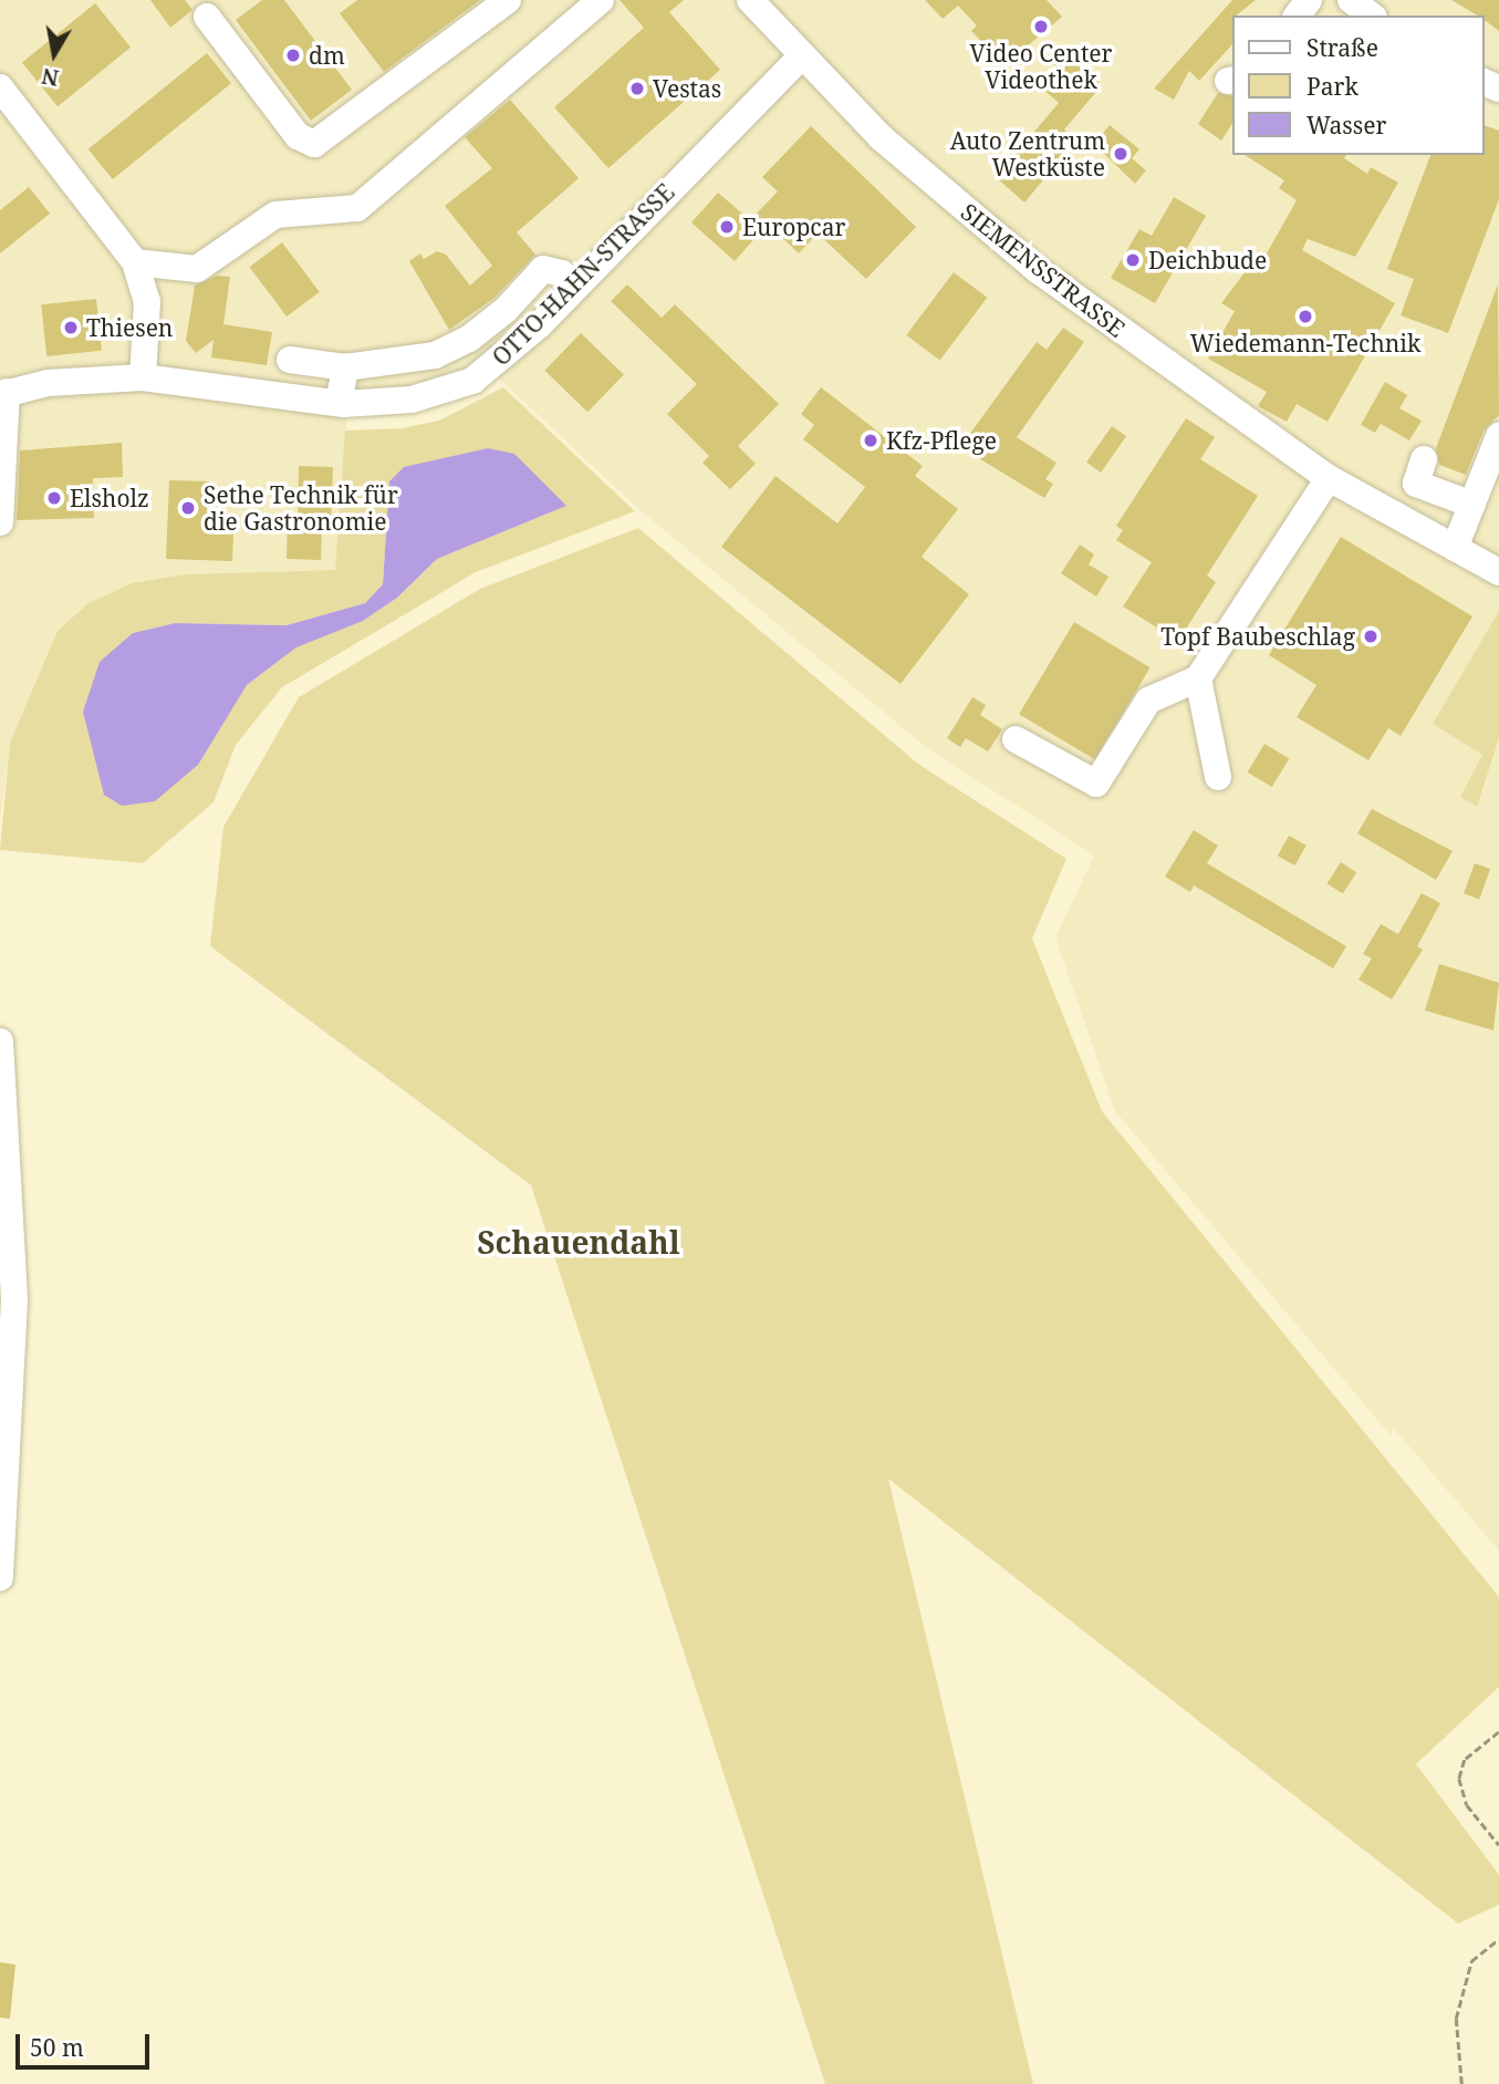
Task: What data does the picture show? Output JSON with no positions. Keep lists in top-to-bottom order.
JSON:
{
  "streets": {
    "street": ["SIEMENSSTRASSE", "OTTO-HAHN-STRASSE"]
  },
  "crossings": [
    ["SIEMENSSTRASSE", "OTTO-HAHN-STRASSE"]
  ],
  "districts": ["Schauendahl"],
  "places": [
    "Video Center Videothek",
    "dm",
    "Vestas",
    "Auto Zentrum Westküste",
    "Europcar",
    "Deichbude",
    "Wiedemann-Technik",
    "Thiesen",
    "Kfz-Pflege",
    "Elsholz",
    "Sethe Technik für die Gastronomie",
    "Topf Baubeschlag"
  ],
  "legend": ["Straße", "Park", "Wasser"],
  "scale_bar": "50 m",
  "north": "bottom"
}
